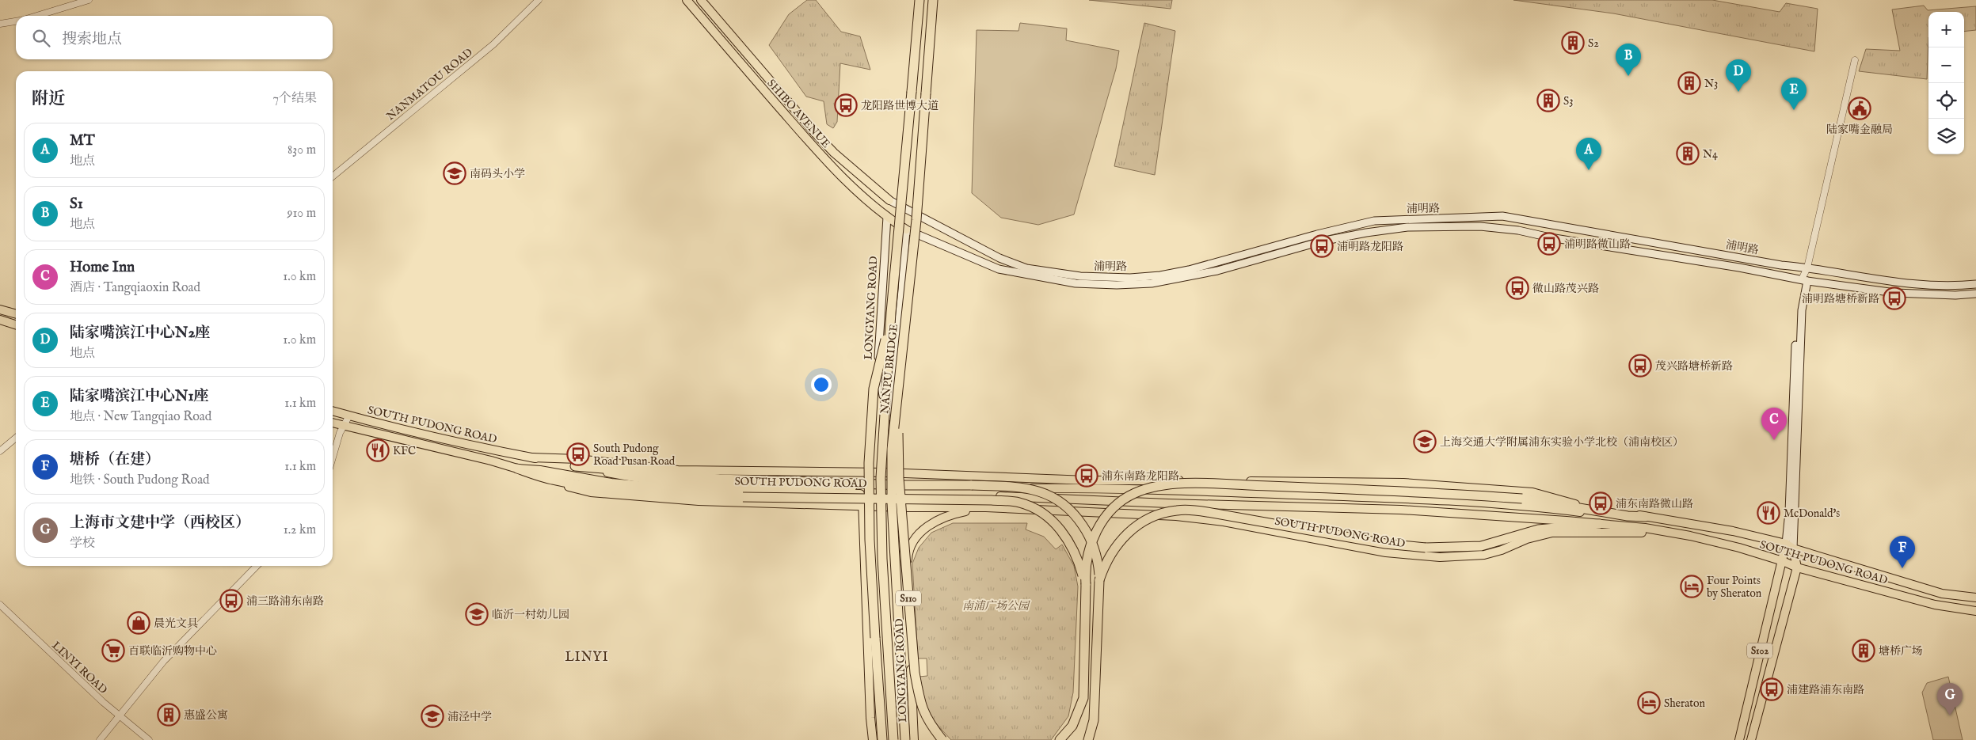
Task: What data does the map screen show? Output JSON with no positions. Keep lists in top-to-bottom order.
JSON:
{
  "streets": {
    "highway": ["NANPU BRIDGE"],
    "main road": [
      "SHIBO AVENUE",
      "浦明路",
      "LONGYANG ROAD",
      "SOUTH PUDONG ROAD",
      "S110",
      "S102"
    ],
    "street": ["NANMATOU ROAD", "LINYI ROAD"]
  },
  "crossings": [
    ["SHIBO AVENUE", "浦明路"],
    ["SHIBO AVENUE", "LONGYANG ROAD"],
    ["浦明路", "LONGYANG ROAD"],
    ["LONGYANG ROAD", "SOUTH PUDONG ROAD"],
    ["SOUTH PUDONG ROAD", "S102"]
  ],
  "districts": ["LINYI"],
  "parks": ["南浦广场公园"],
  "places": {
    "building": [
      "S2",
      "N3",
      "S3",
      "N4",
      "塘桥广场",
      "惠盛公寓"
    ],
    "bus stop": [
      "龙阳路世博大道",
      "浦明路微山路",
      "浦明路龙阳路",
      "微山路茂兴路",
      "浦明路塘桥新路",
      "茂兴路塘桥新路",
      "South Pudong Road Pusan Road",
      "浦东南路龙阳路",
      "浦东南路微山路",
      "浦三路浦东南路",
      "浦建路浦东南路"
    ],
    "public building": ["陆家嘴金融局"],
    "school or university": [
      "南码头小学",
      "上海交通大学附属浦东实验小学北校（浦南校区）",
      "临沂一村幼儿园",
      "浦泾中学"
    ],
    "restaurant": ["KFC", "McDonald's"],
    "hotel": ["Four Points by Sheraton", "Sheraton"],
    "shop": ["晨光文具"],
    "supermarket": ["百联临沂购物中心"]
  },
  "page": {
    "map_buttons": ["+", "−"],
    "search": "搜索地点",
    "pins": [
      "B",
      "D",
      "E",
      "A",
      "C",
      "F",
      "G"
    ],
    "heading": ["附近", "7个结果"],
    "list": [
      {
        "mark": "A",
        "name": "MT",
        "note": "地点",
        "value": "830 m"
      },
      {
        "mark": "B",
        "name": "S1",
        "note": "地点",
        "value": "910 m"
      },
      {
        "mark": "C",
        "name": "Home Inn",
        "note": "酒店 · Tangqiaoxin Road",
        "value": "1.0 km"
      },
      {
        "mark": "D",
        "name": "陆家嘴滨江中心N2座",
        "note": "地点",
        "value": "1.0 km"
      },
      {
        "mark": "E",
        "name": "陆家嘴滨江中心N1座",
        "note": "地点 · New Tangqiao Road",
        "value": "1.1 km"
      },
      {
        "mark": "F",
        "name": "塘桥（在建）",
        "note": "地铁 · South Pudong Road",
        "value": "1.1 km"
      },
      {
        "mark": "G",
        "name": "上海市文建中学（西校区）",
        "note": "学校",
        "value": "1.2 km"
      }
    ]
  }
}
